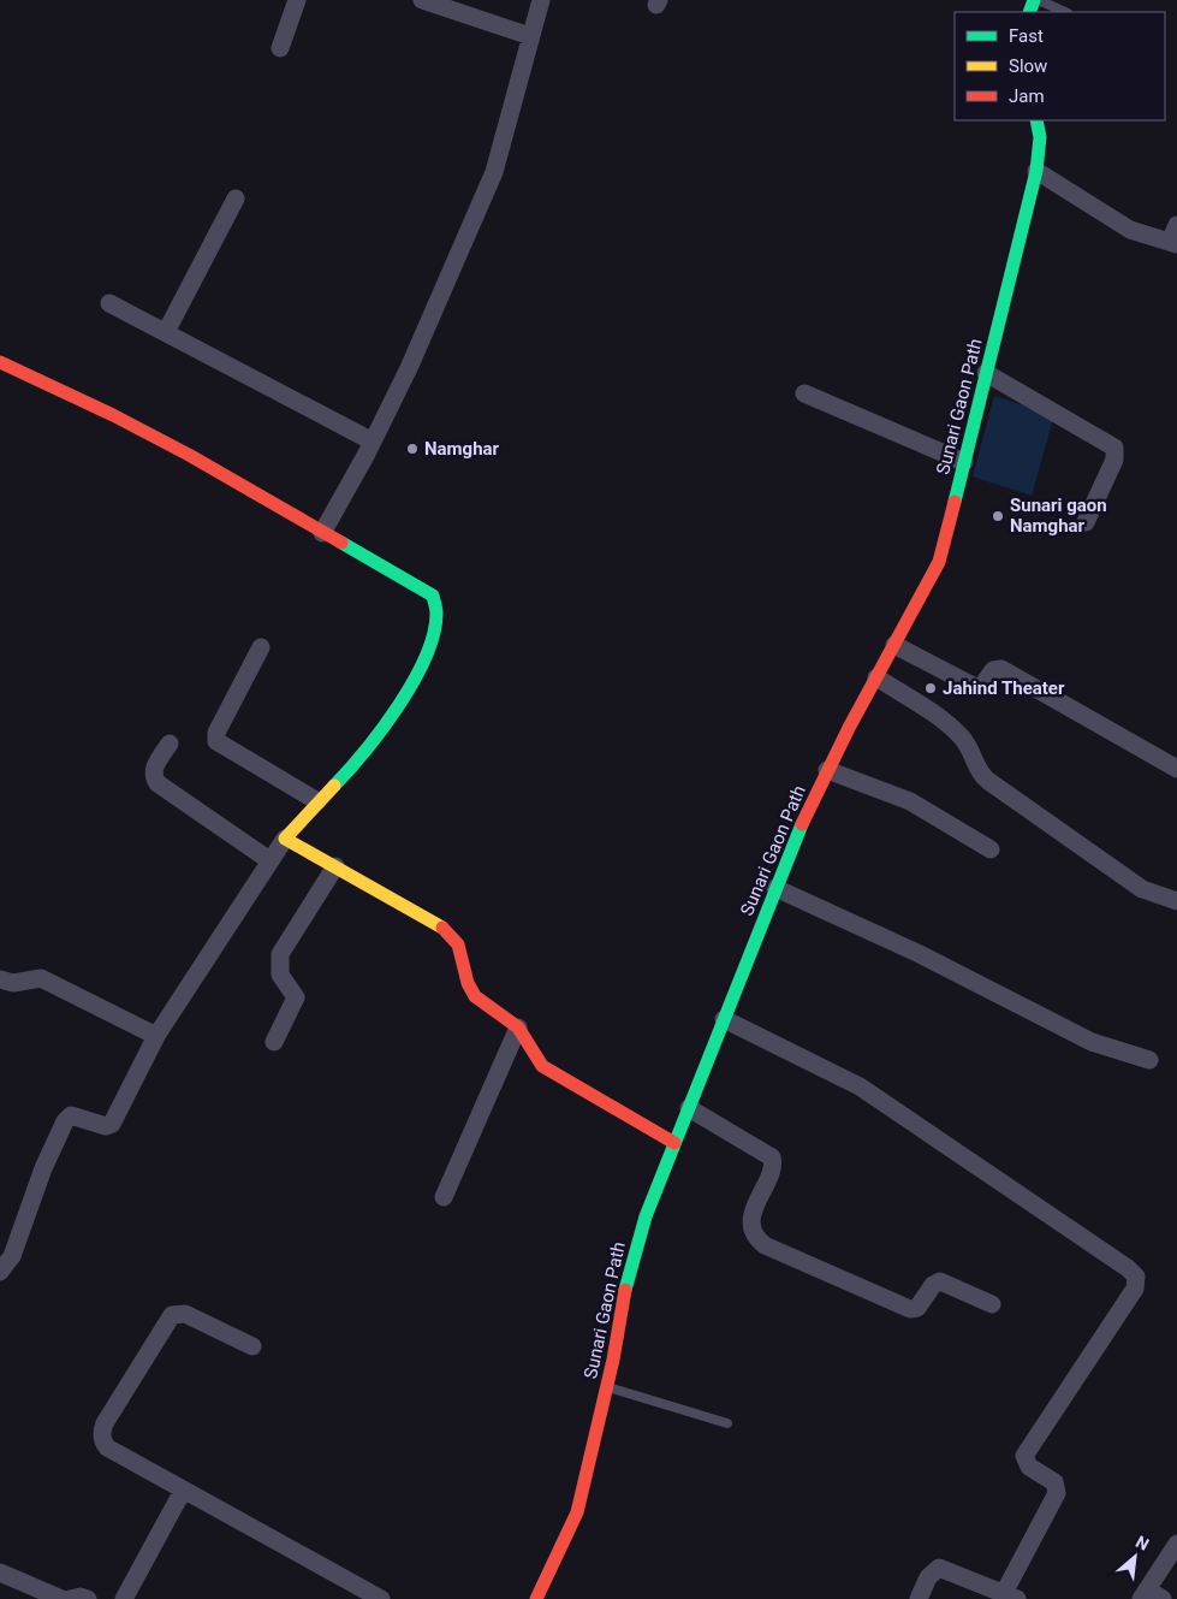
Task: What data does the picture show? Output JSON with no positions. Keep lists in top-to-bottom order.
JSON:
{
  "streets": {
    "street": ["Sunari Gaon Path"]
  },
  "places": ["Namghar", "Sunari gaon Namghar", "Jahind Theater"],
  "legend": ["Fast", "Slow", "Jam"],
  "north": "top right"
}
